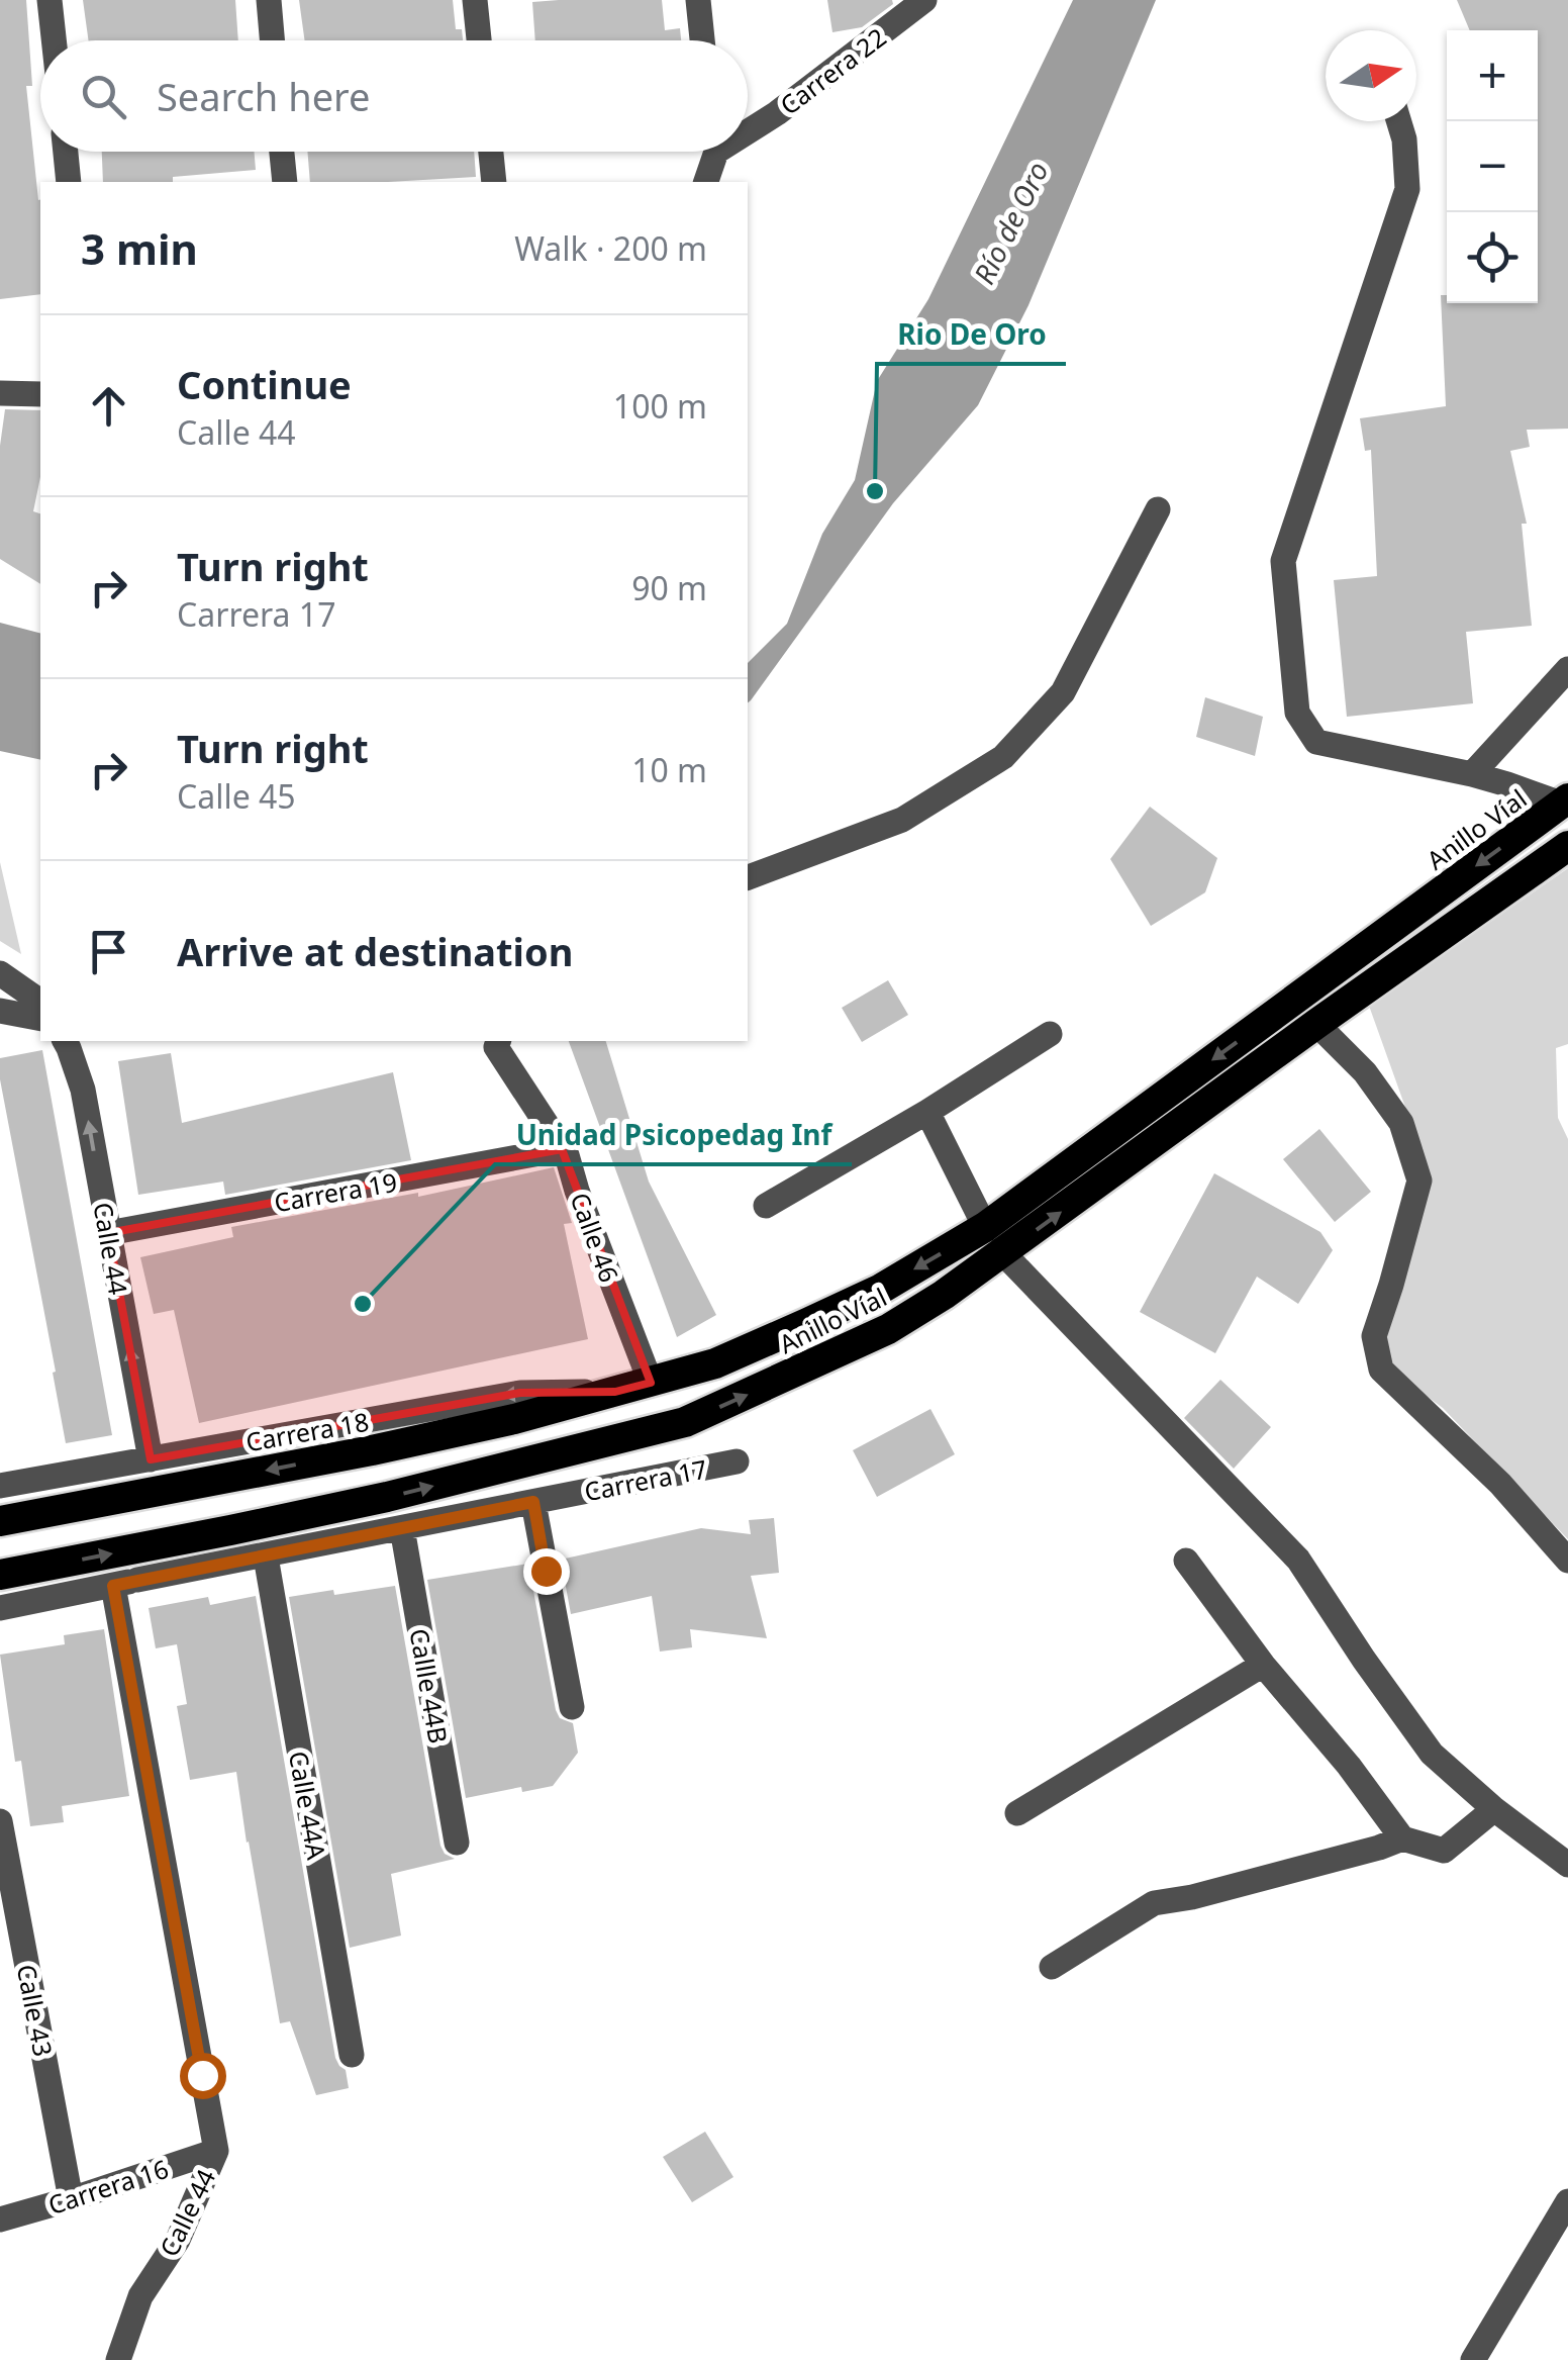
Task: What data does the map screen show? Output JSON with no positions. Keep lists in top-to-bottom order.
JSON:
{
  "streets": {
    "highway": ["Anillo Víal"],
    "street": [
      "Carrera 22",
      "Carrera 19",
      "Calle 46",
      "Calle 44",
      "Carrera 18",
      "Carrera 17",
      "Callle 44B",
      "Calle 44A",
      "Calle 43",
      "Carrera 16"
    ]
  },
  "crossings": [
    ["Anillo Víal", "Calle 46"],
    ["Anillo Víal", "Carrera 18"],
    ["Anillo Víal", "Carrera 17"],
    ["Carrera 19", "Calle 46"],
    ["Carrera 19", "Calle 44"],
    ["Calle 44", "Carrera 18"],
    ["Calle 44", "Carrera 17"],
    ["Calle 44", "Carrera 16"],
    ["Carrera 17", "Callle 44B"],
    ["Carrera 17", "Calle 44A"],
    ["Calle 43", "Carrera 16"]
  ],
  "one_way": ["Carrera 18"],
  "water": ["Río de Oro"],
  "places": ["Rio De Oro", "Unidad Psicopedag Inf"],
  "north": "right",
  "page": {
    "map_buttons": ["+", "−"],
    "search": "Search here",
    "heading": ["3 min", "Walk · 200 m"],
    "list": [
      ["Continue", "Calle 44", "100 m"],
      ["Turn right", "Carrera 17", "90 m"],
      ["Turn right", "Calle 45", "10 m"],
      "Arrive at destination"
    ]
  }
}
